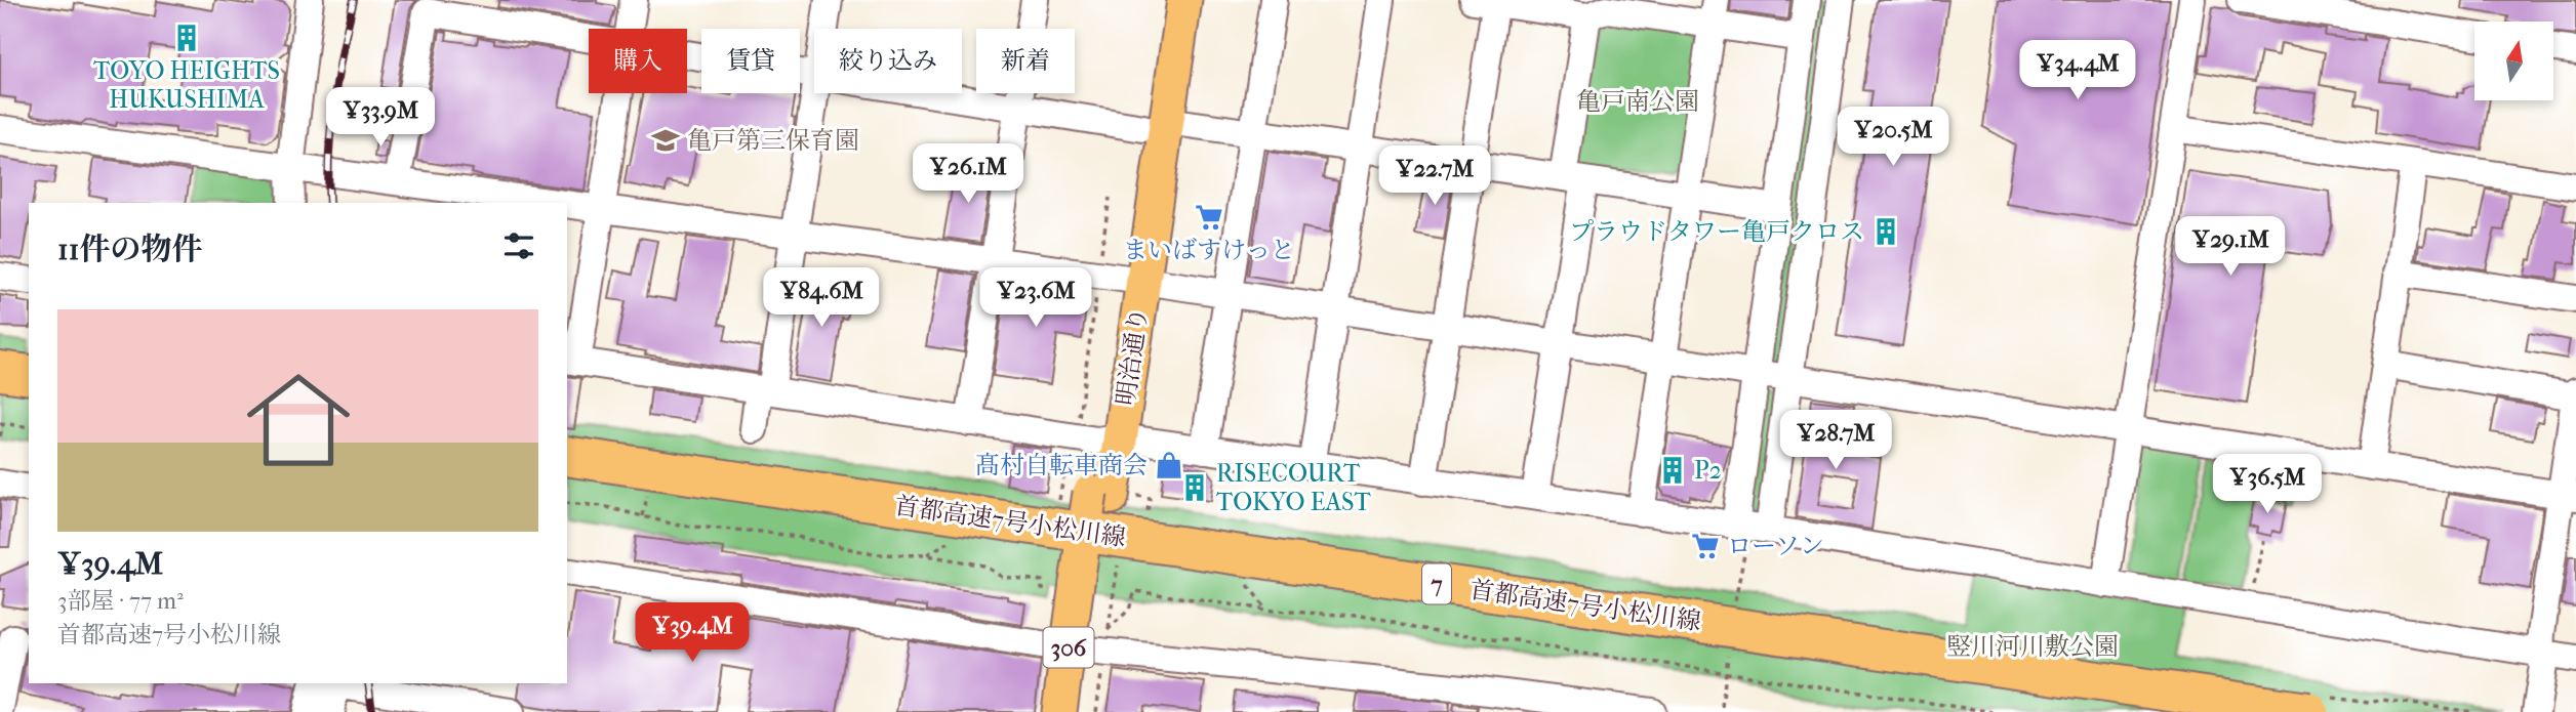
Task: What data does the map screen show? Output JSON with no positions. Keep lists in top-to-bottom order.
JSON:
{
  "streets": {
    "highway": ["首都高速7号小松川線", "7"],
    "main road": ["明治通り", "306"]
  },
  "parks": ["亀戸南公園", "竪川河川敷公園"],
  "places": {
    "building": [
      "TOYO HEIGHTS HUKUSHIMA",
      "プラウドタワー亀戸クロス",
      "P2",
      "RISECOURT TOKYO EAST"
    ],
    "school or university": ["亀戸第三保育園"],
    "supermarket": ["まいばすけっと", "ローソン"],
    "shop": ["髙村自転車商会"]
  },
  "north": "top",
  "page": {
    "chip": [
      "購入",
      "賃貸",
      "絞り込み",
      "新着"
    ],
    "price": [
      "¥34.4M",
      "¥33.9M",
      "¥20.5M",
      "¥26.1M",
      "¥22.7M",
      "¥29.1M",
      "¥84.6M",
      "¥23.6M",
      "¥28.7M",
      "¥36.5M",
      "¥39.4M"
    ],
    "heading": "11件の物件",
    "list": [
      {
        "name": "¥39.4M",
        "note": "3部屋 · 77 m² · 首都高速7号小松川線"
      }
    ]
  }
}
